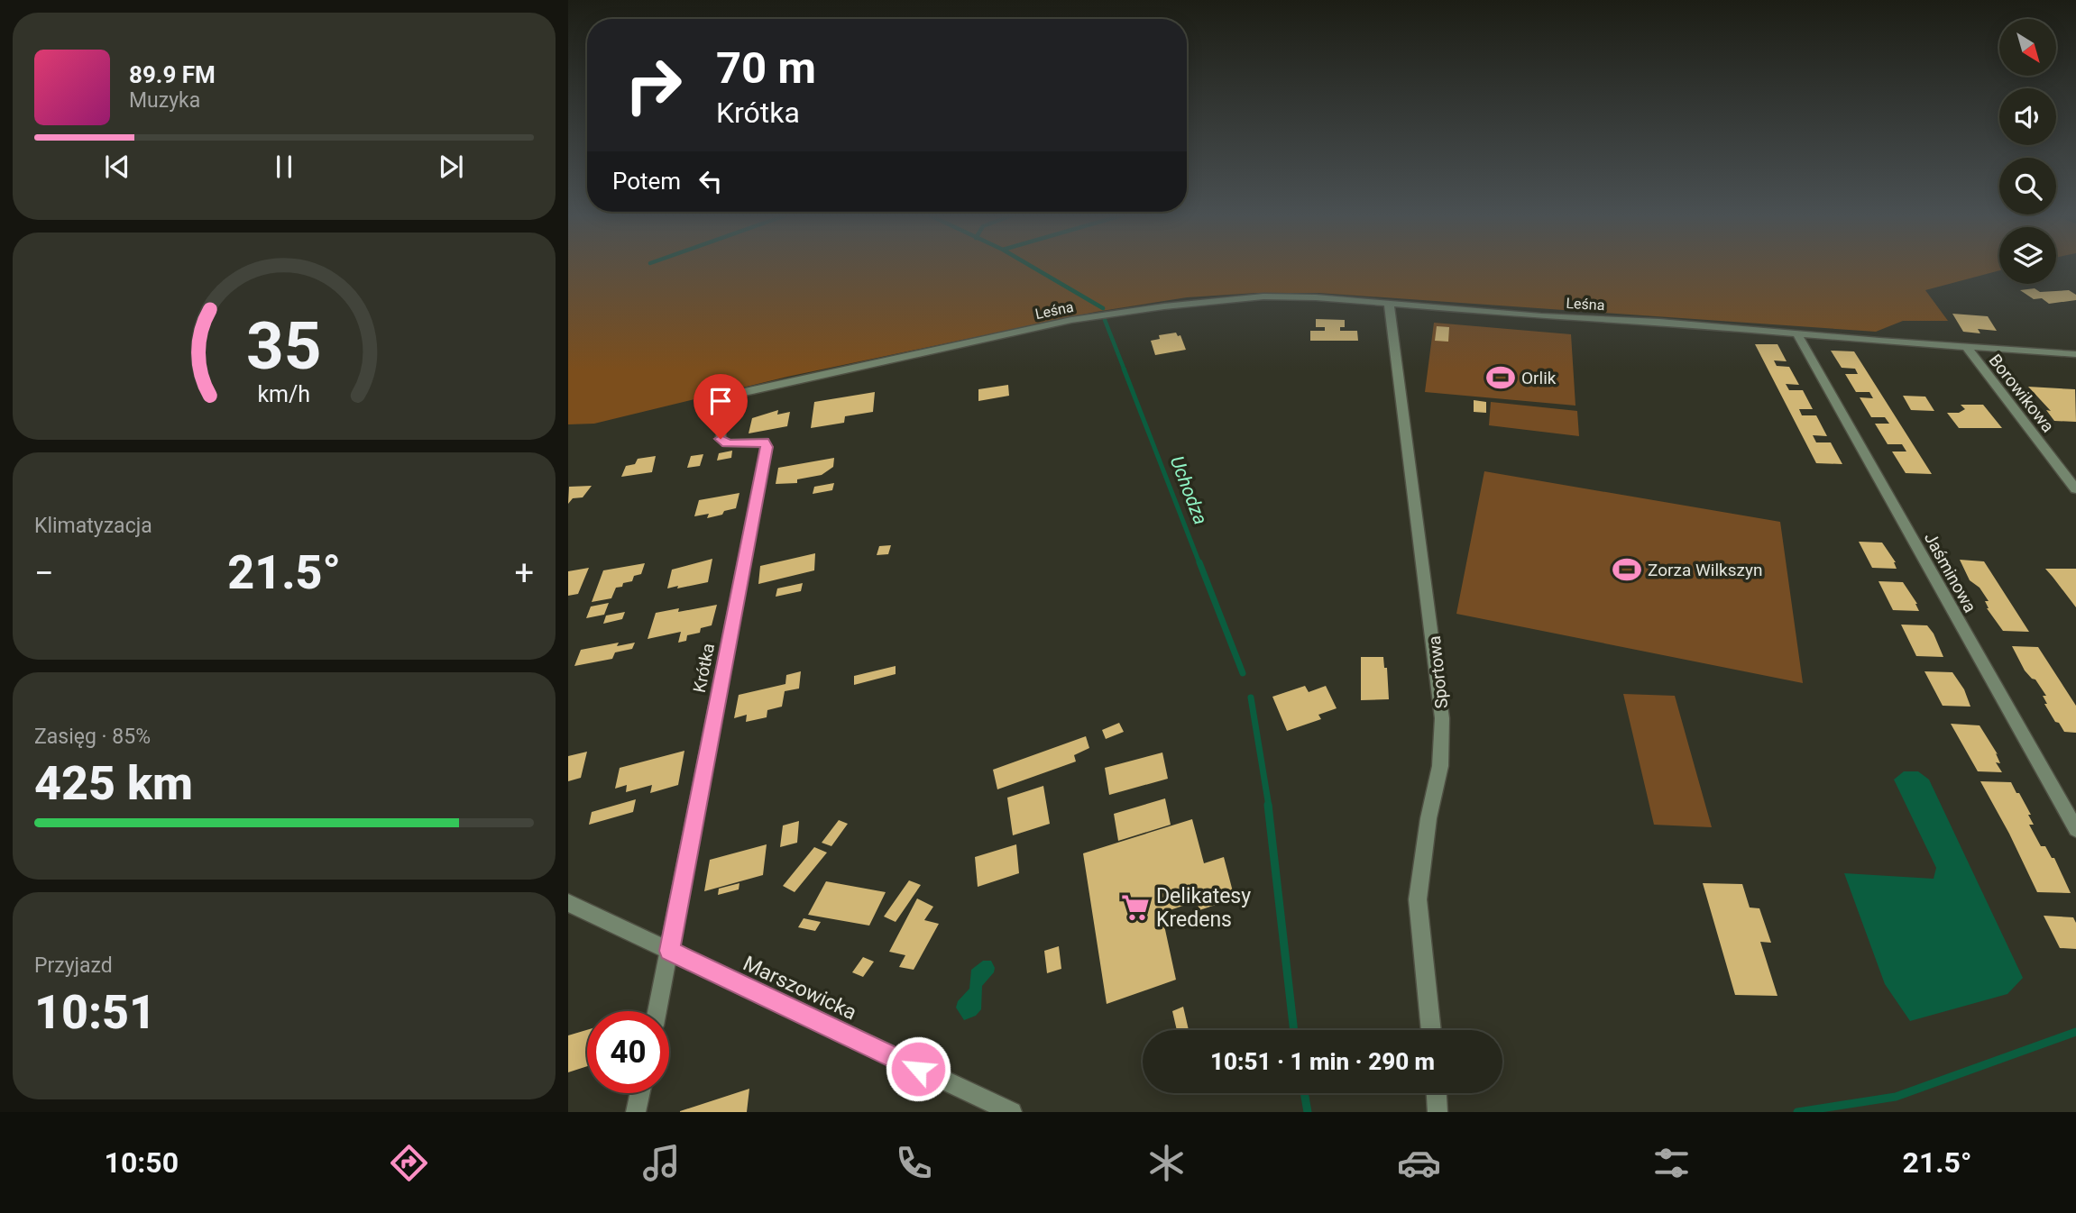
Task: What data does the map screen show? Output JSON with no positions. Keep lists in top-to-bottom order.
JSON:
{
  "streets": {
    "street": [
      "Leśna",
      "Borowikowa",
      "Jaśminowa",
      "Krótka",
      "Sportowa",
      "Marszowicka"
    ]
  },
  "crossings": [
    ["Leśna", "Borowikowa"],
    ["Leśna", "Jaśminowa"],
    ["Leśna", "Sportowa"],
    ["Krótka", "Marszowicka"]
  ],
  "water": ["Uchodza"],
  "places": {
    "sports": ["Orlik", "Zorza Wilkszyn"],
    "supermarket": ["Delikatesy Kredens"]
  },
  "north": "bottom right",
  "page": {
    "turn": ["70 m", "Krótka"],
    "song": ["89.9 FM", "Muzyka"],
    "then": "Potem",
    "tile": [
      "Klimatyzacja",
      ["Zasięg · 85%", "425 km"],
      ["Przyjazd", "10:51"]
    ],
    "heat": ["−", "21.5°", "+"],
    "limit": "40",
    "trip": "10:51 · 1 min · 290 m",
    "tabs": ["10:50", "21.5°"],
    "gauge": ["35", "km/h"]
  }
}
